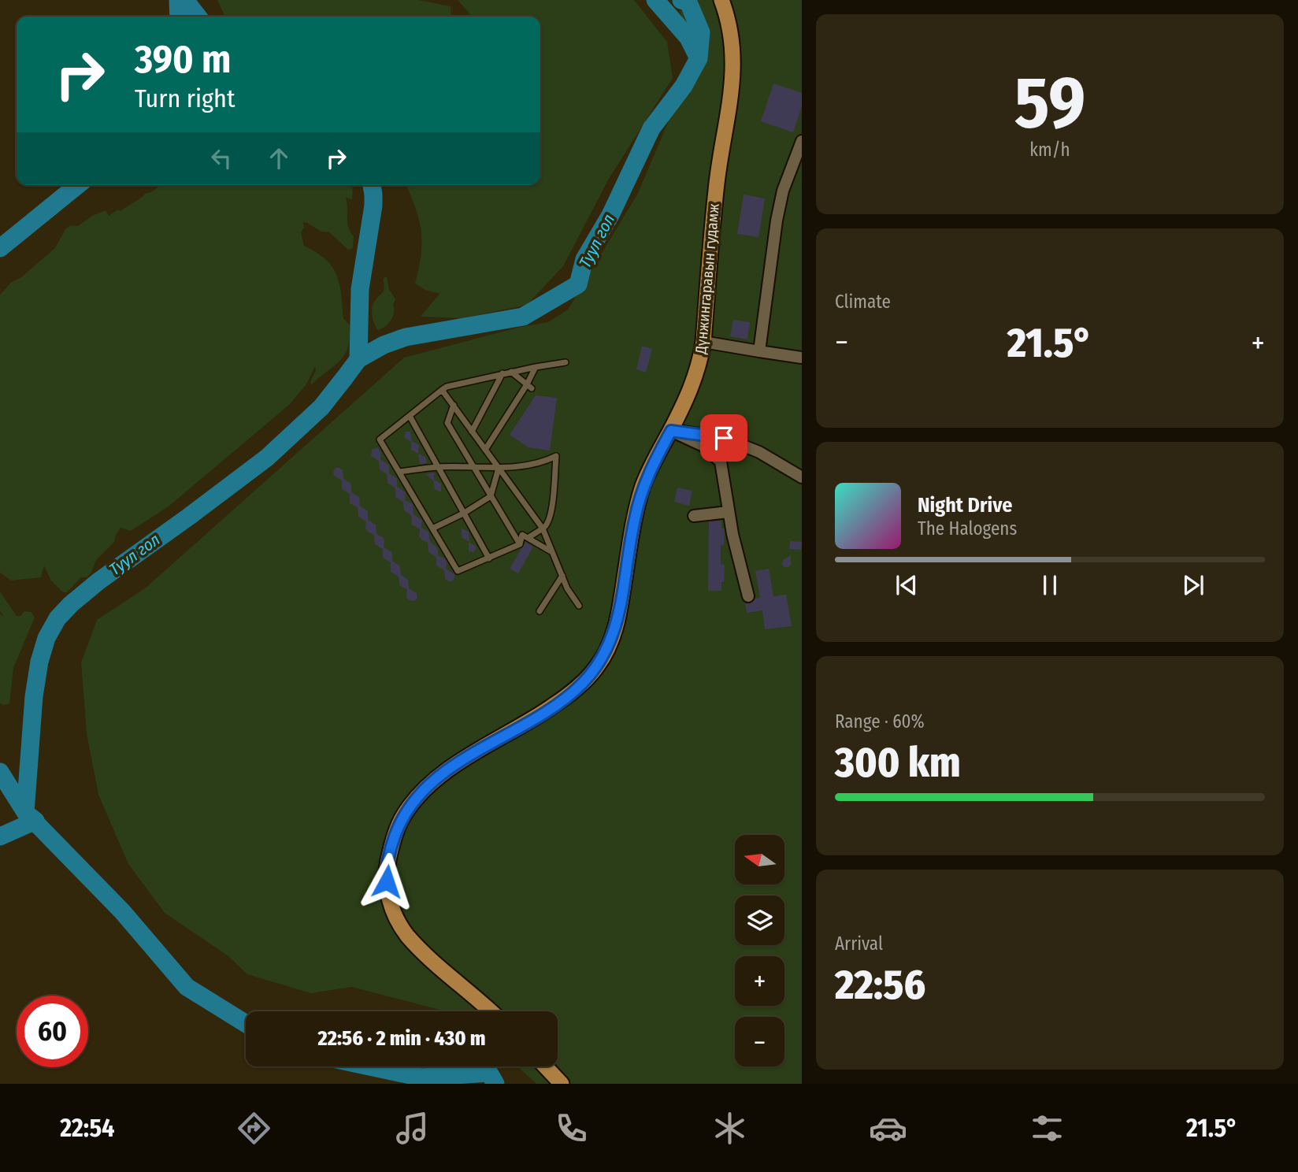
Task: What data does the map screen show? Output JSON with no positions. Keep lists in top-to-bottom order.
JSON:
{
  "streets": {
    "main road": ["Дүнжингаравын гудамж"]
  },
  "water": ["Туул гол"],
  "north": "left",
  "page": {
    "tile": [
      ["59", "km/h"],
      "Climate",
      ["Range · 60%", "300 km"],
      ["Arrival", "22:56"]
    ],
    "turn": ["390 m", "Turn right"],
    "heat": ["−", "21.5°", "+"],
    "song": ["Night Drive", "The Halogens"],
    "map_buttons": ["+", "−"],
    "limit": "60",
    "trip": "22:56 · 2 min · 430 m",
    "tabs": ["22:54", "21.5°"]
  }
}
